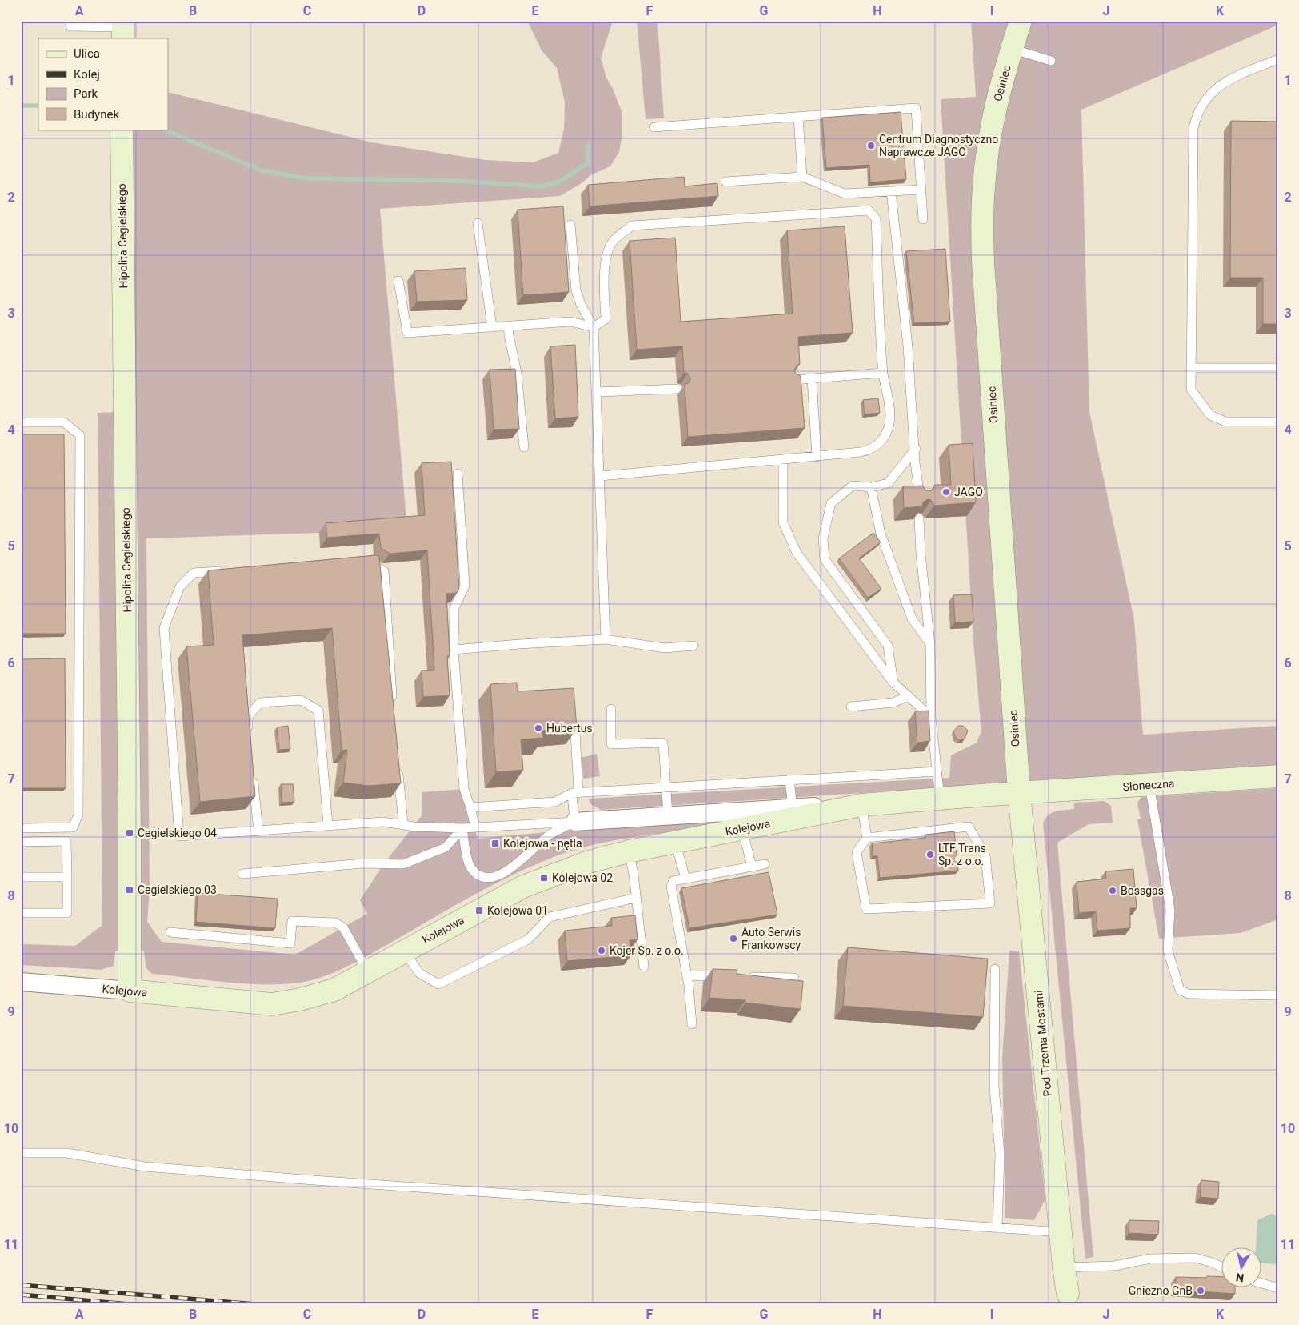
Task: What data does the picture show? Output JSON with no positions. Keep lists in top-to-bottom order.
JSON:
{
  "streets": {
    "street": [
      "Osiniec",
      "Hipolita Cegielskiego",
      "Słoneczna",
      "Kolejowa",
      "Pod Trzema Mostami"
    ]
  },
  "crossings": [
    ["Osiniec", "Słoneczna"],
    ["Osiniec", "Kolejowa"],
    ["Osiniec", "Pod Trzema Mostami"],
    ["Hipolita Cegielskiego", "Kolejowa"],
    ["Słoneczna", "Kolejowa"],
    ["Słoneczna", "Pod Trzema Mostami"],
    ["Kolejowa", "Pod Trzema Mostami"]
  ],
  "places": {
    "other": [
      "Centrum Diagnostyczno Naprawcze JAGO",
      "JAGO",
      "Hubertus",
      "LTF Trans Sp. z o.o.",
      "Bossgas",
      "Auto Serwis Frankowscy",
      "Kojer Sp. z o.o.",
      "Gniezno GnB"
    ],
    "transit": [
      "Cegielskiego 04",
      "Kolejowa - pętla",
      "Kolejowa 02",
      "Cegielskiego 03",
      "Kolejowa 01"
    ]
  },
  "legend": [
    "Ulica",
    "Kolej",
    "Park",
    "Budynek"
  ],
  "north": "bottom",
  "grid": {
    "columns": [
      "A",
      "B",
      "C",
      "D",
      "E",
      "F",
      "G",
      "H",
      "I",
      "J",
      "K"
    ],
    "rows": [
      "1",
      "2",
      "3",
      "4",
      "5",
      "6",
      "7",
      "8",
      "9",
      "10",
      "11"
    ]
  }
}
